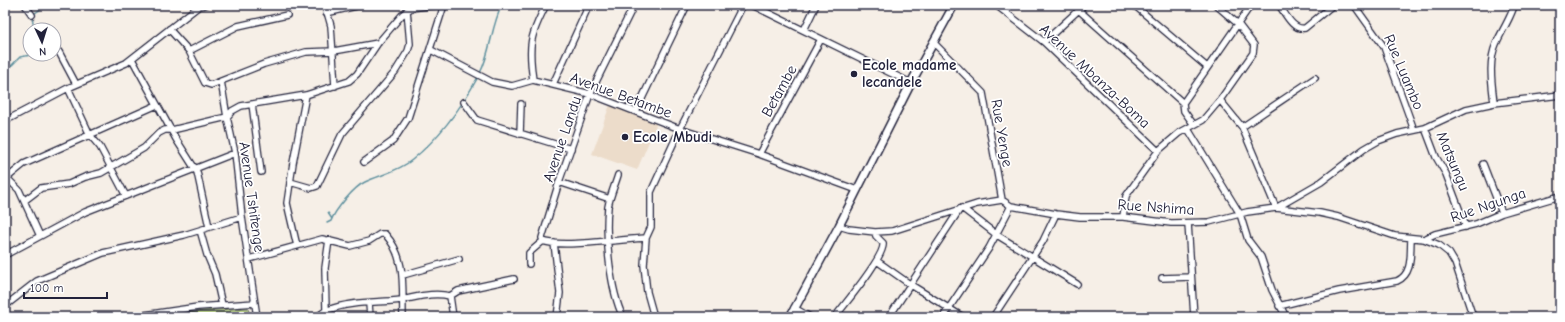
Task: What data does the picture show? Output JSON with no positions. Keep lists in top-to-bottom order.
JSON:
{
  "streets": {
    "street": [
      "Rue Luambo",
      "Avenue Mbanza-Boma",
      "Betambe",
      "Avenue Betambe",
      "Rue Yenge",
      "Avenue Landu",
      "Matsungu",
      "Avenue Tshitenge",
      "Rue Ngunga",
      "Rue Nshima"
    ]
  },
  "crossings": [
    ["Betambe", "Avenue Betambe"],
    ["Avenue Betambe", "Avenue Landu"],
    ["Rue Yenge", "Rue Nshima"],
    ["Matsungu", "Rue Ngunga"],
    ["Rue Ngunga", "Rue Nshima"]
  ],
  "places": ["Ecole madame lecandele", "Ecole Mbudi"],
  "scale_bar": "100 m",
  "north": "bottom"
}
